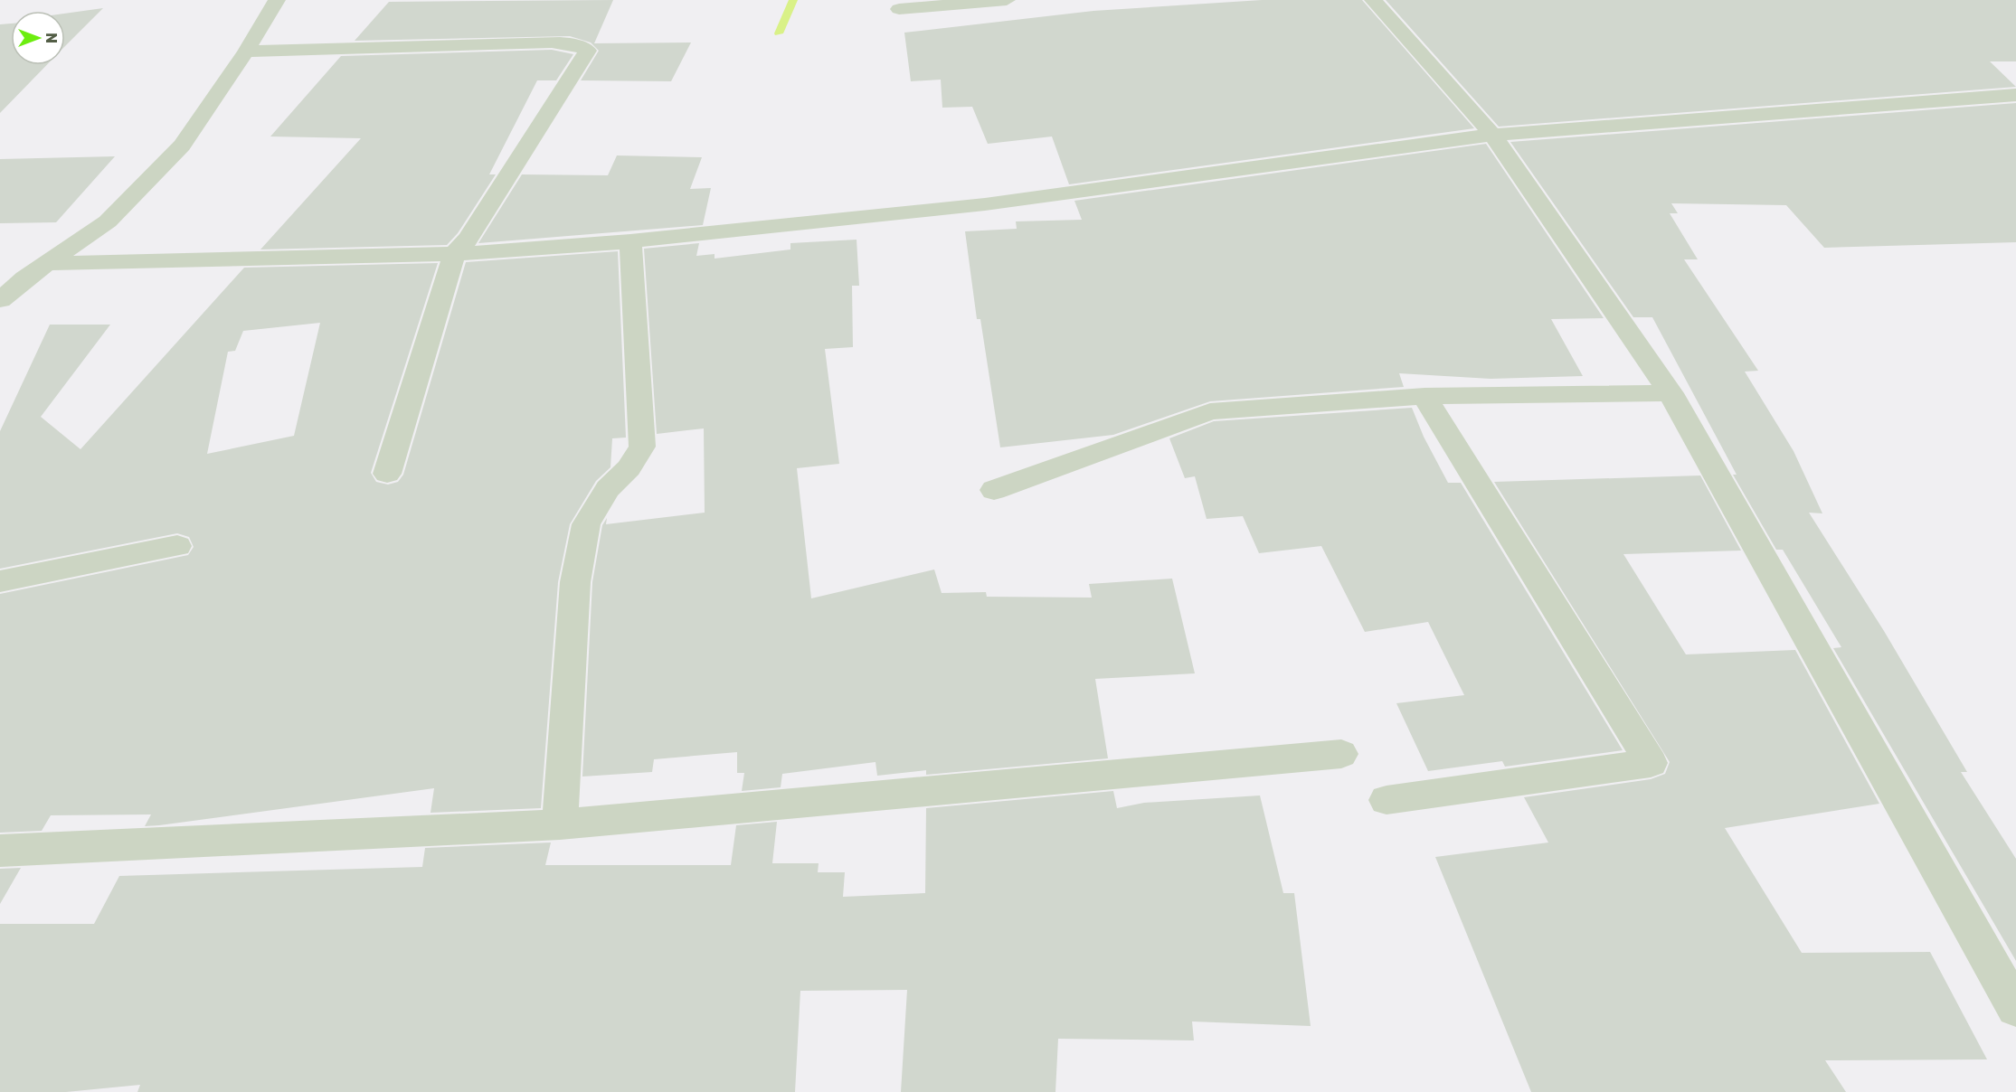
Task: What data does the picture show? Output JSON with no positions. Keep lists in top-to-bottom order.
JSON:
{
  "north": "right"
}
